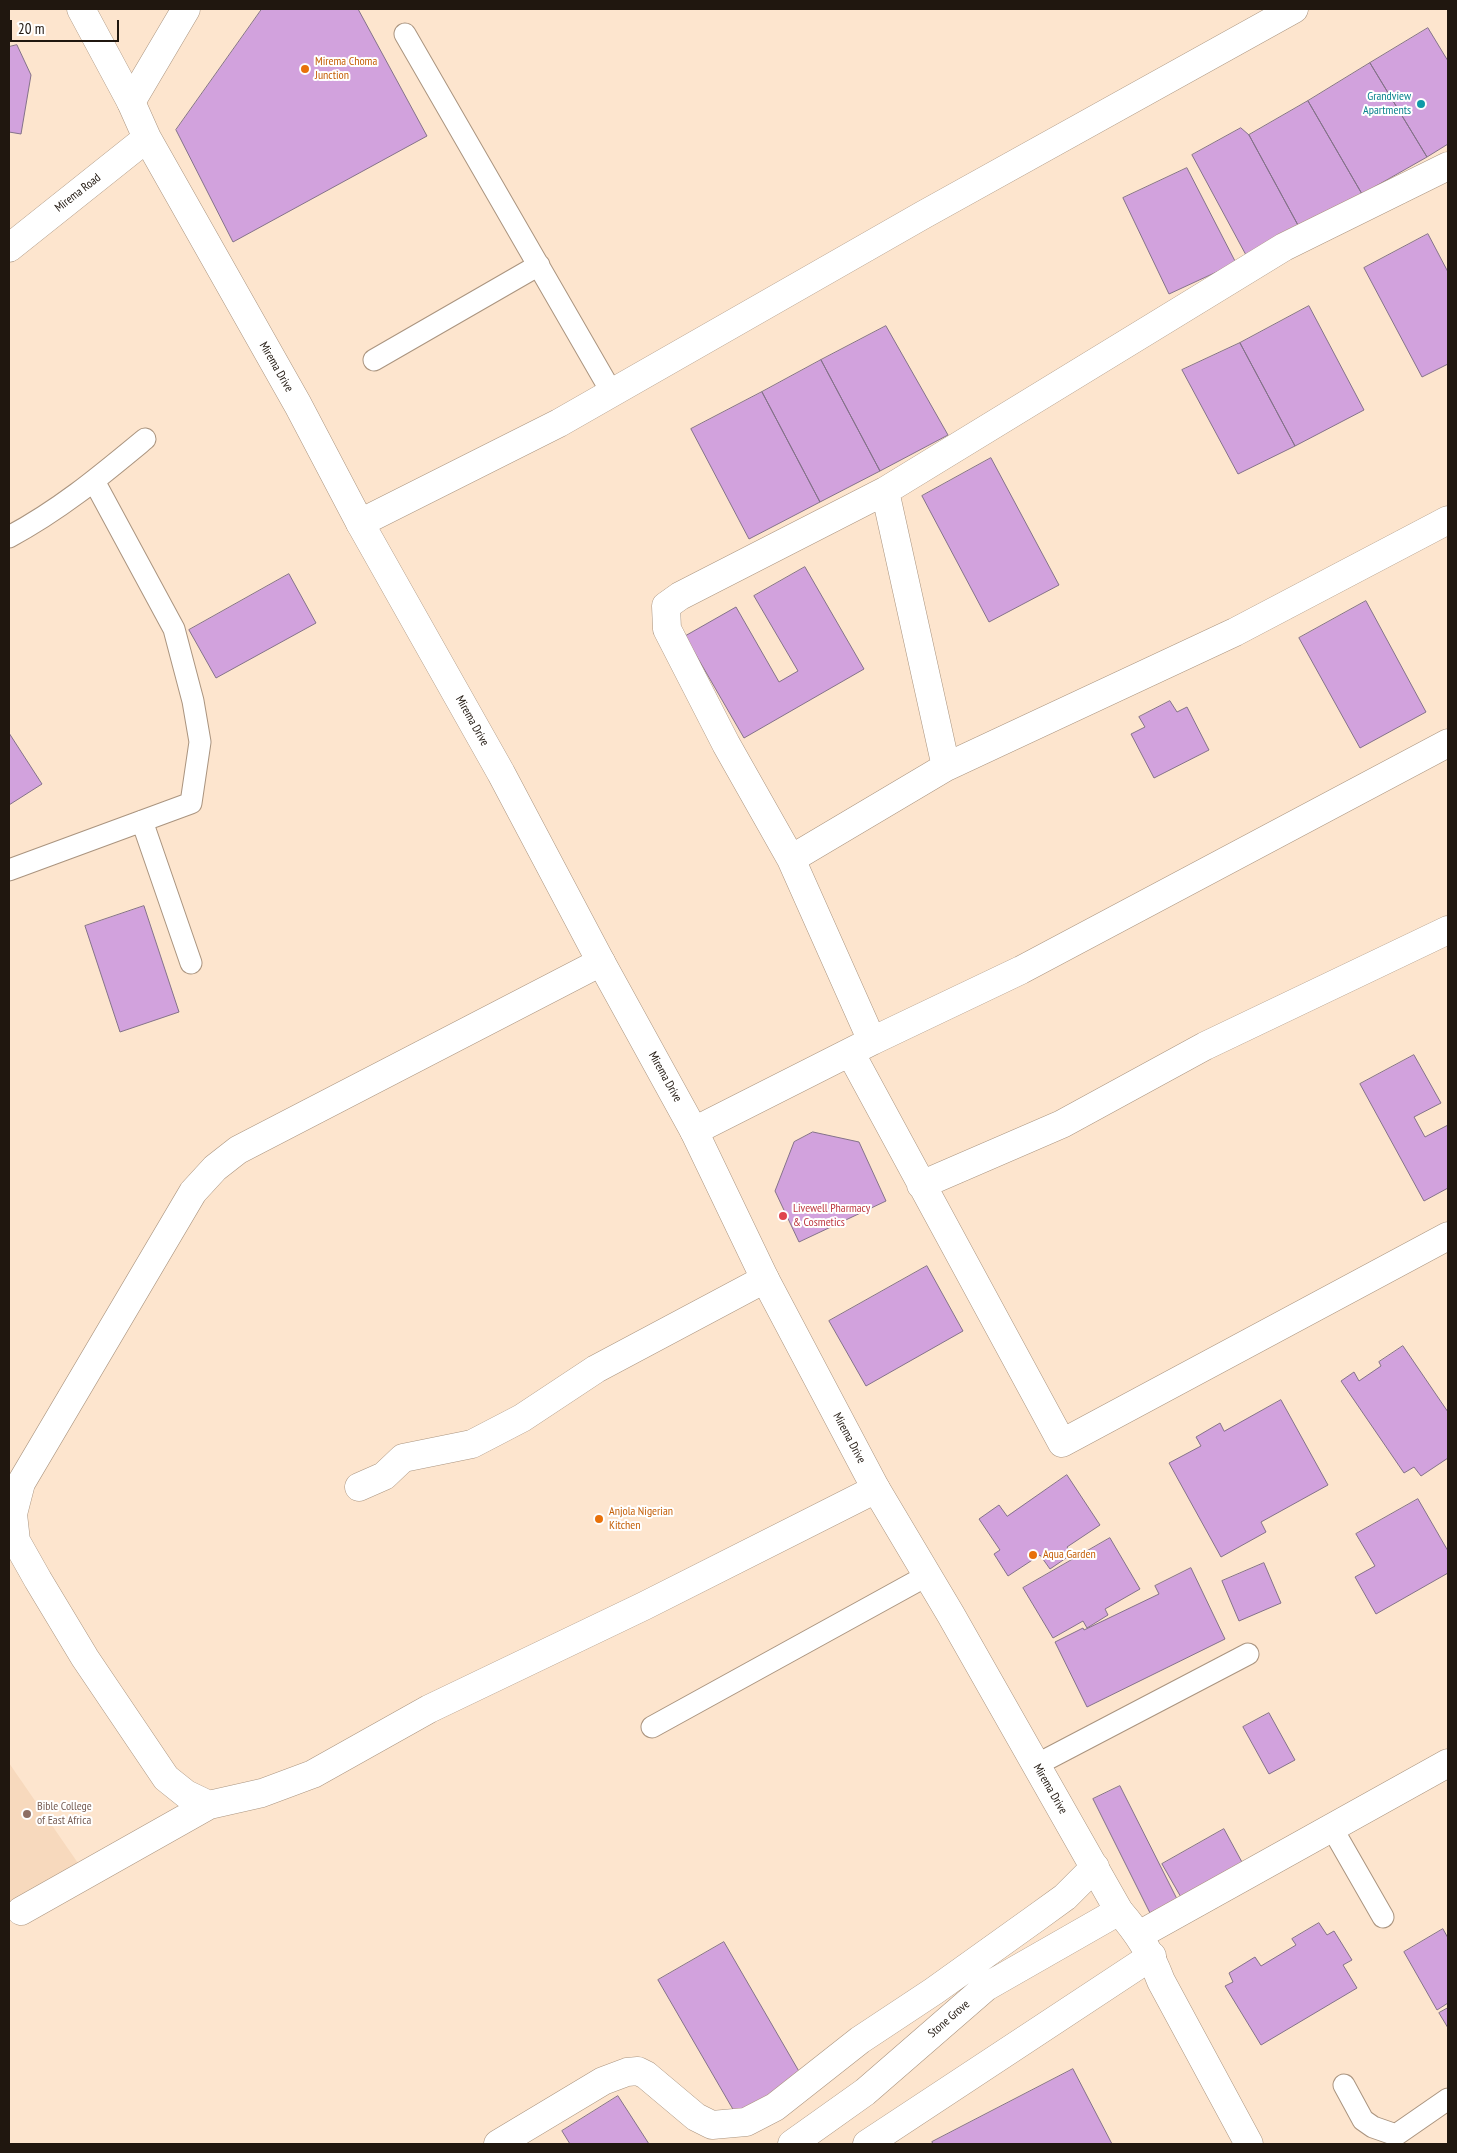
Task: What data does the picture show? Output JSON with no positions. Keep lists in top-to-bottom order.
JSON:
{
  "streets": {
    "street": ["Mirema Road", "Mirema Drive", "Stone Grove"]
  },
  "crossings": [
    ["Mirema Road", "Mirema Drive"],
    ["Mirema Drive", "Stone Grove"]
  ],
  "places": [
    "Mirema Choma Junction",
    "Grandview Apartments",
    "Livewell Pharmacy & Cosmetics",
    "Anjola Nigerian Kitchen",
    "Aqua Garden",
    "Bible College of East Africa"
  ],
  "scale_bar": "20 m"
}
